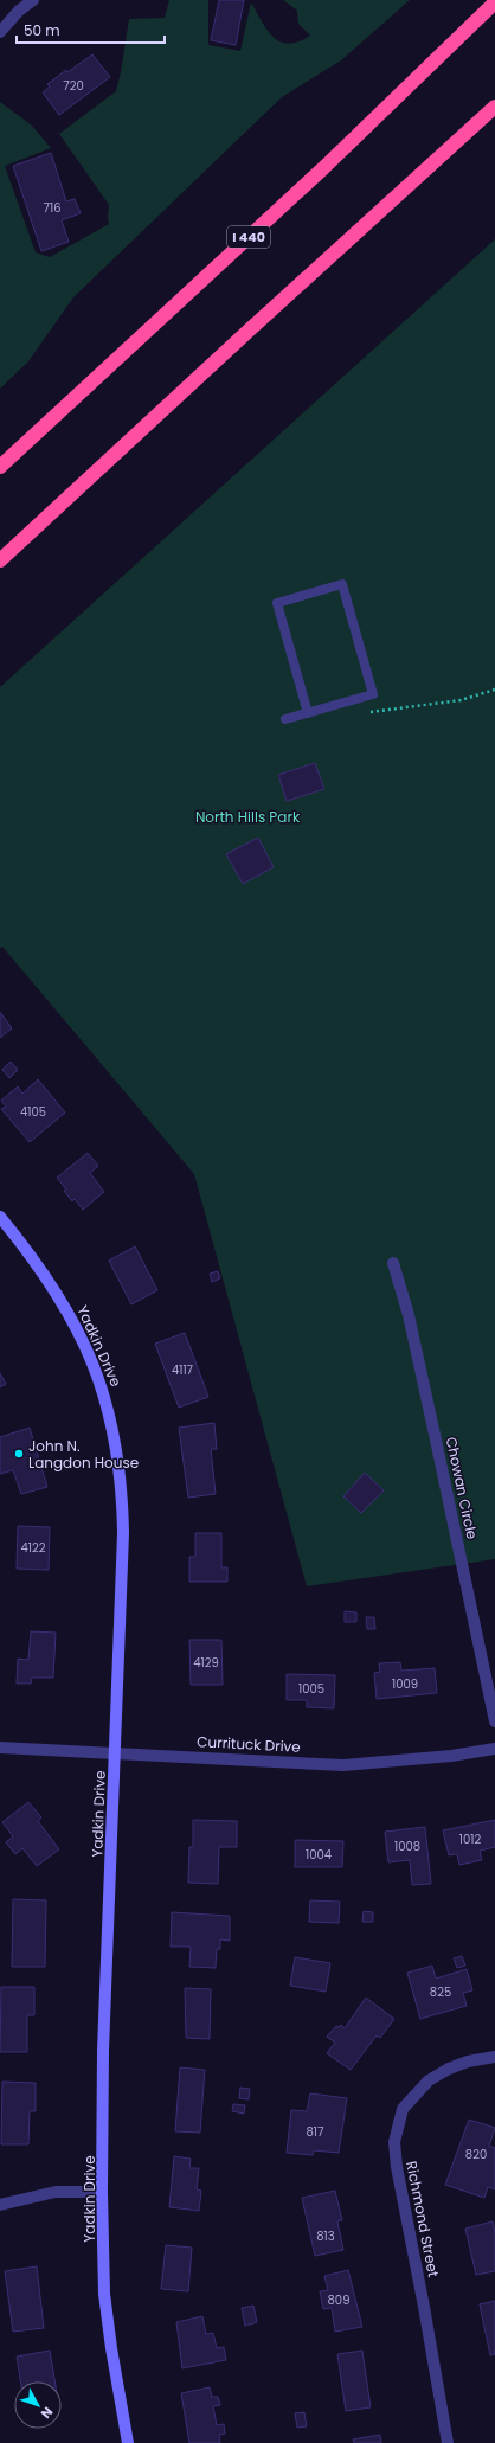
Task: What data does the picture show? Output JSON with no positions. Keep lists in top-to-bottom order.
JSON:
{
  "streets": {
    "highway": ["I 440"],
    "street": [
      "Yadkin Drive",
      "Chowan Circle",
      "Currituck Drive",
      "Richmond Street"
    ]
  },
  "crossings": [
    ["Yadkin Drive", "Currituck Drive"]
  ],
  "parks": ["North Hills Park"],
  "places": ["John N. Langdon House"],
  "house_numbers": [
    "720",
    "716",
    "4105",
    "4117",
    "4122",
    "4129",
    "1009",
    "1005",
    "1012",
    "1008",
    "1004",
    "825",
    "817",
    "820",
    "813",
    "809"
  ],
  "scale_bar": "50 m",
  "north": "bottom right"
}
